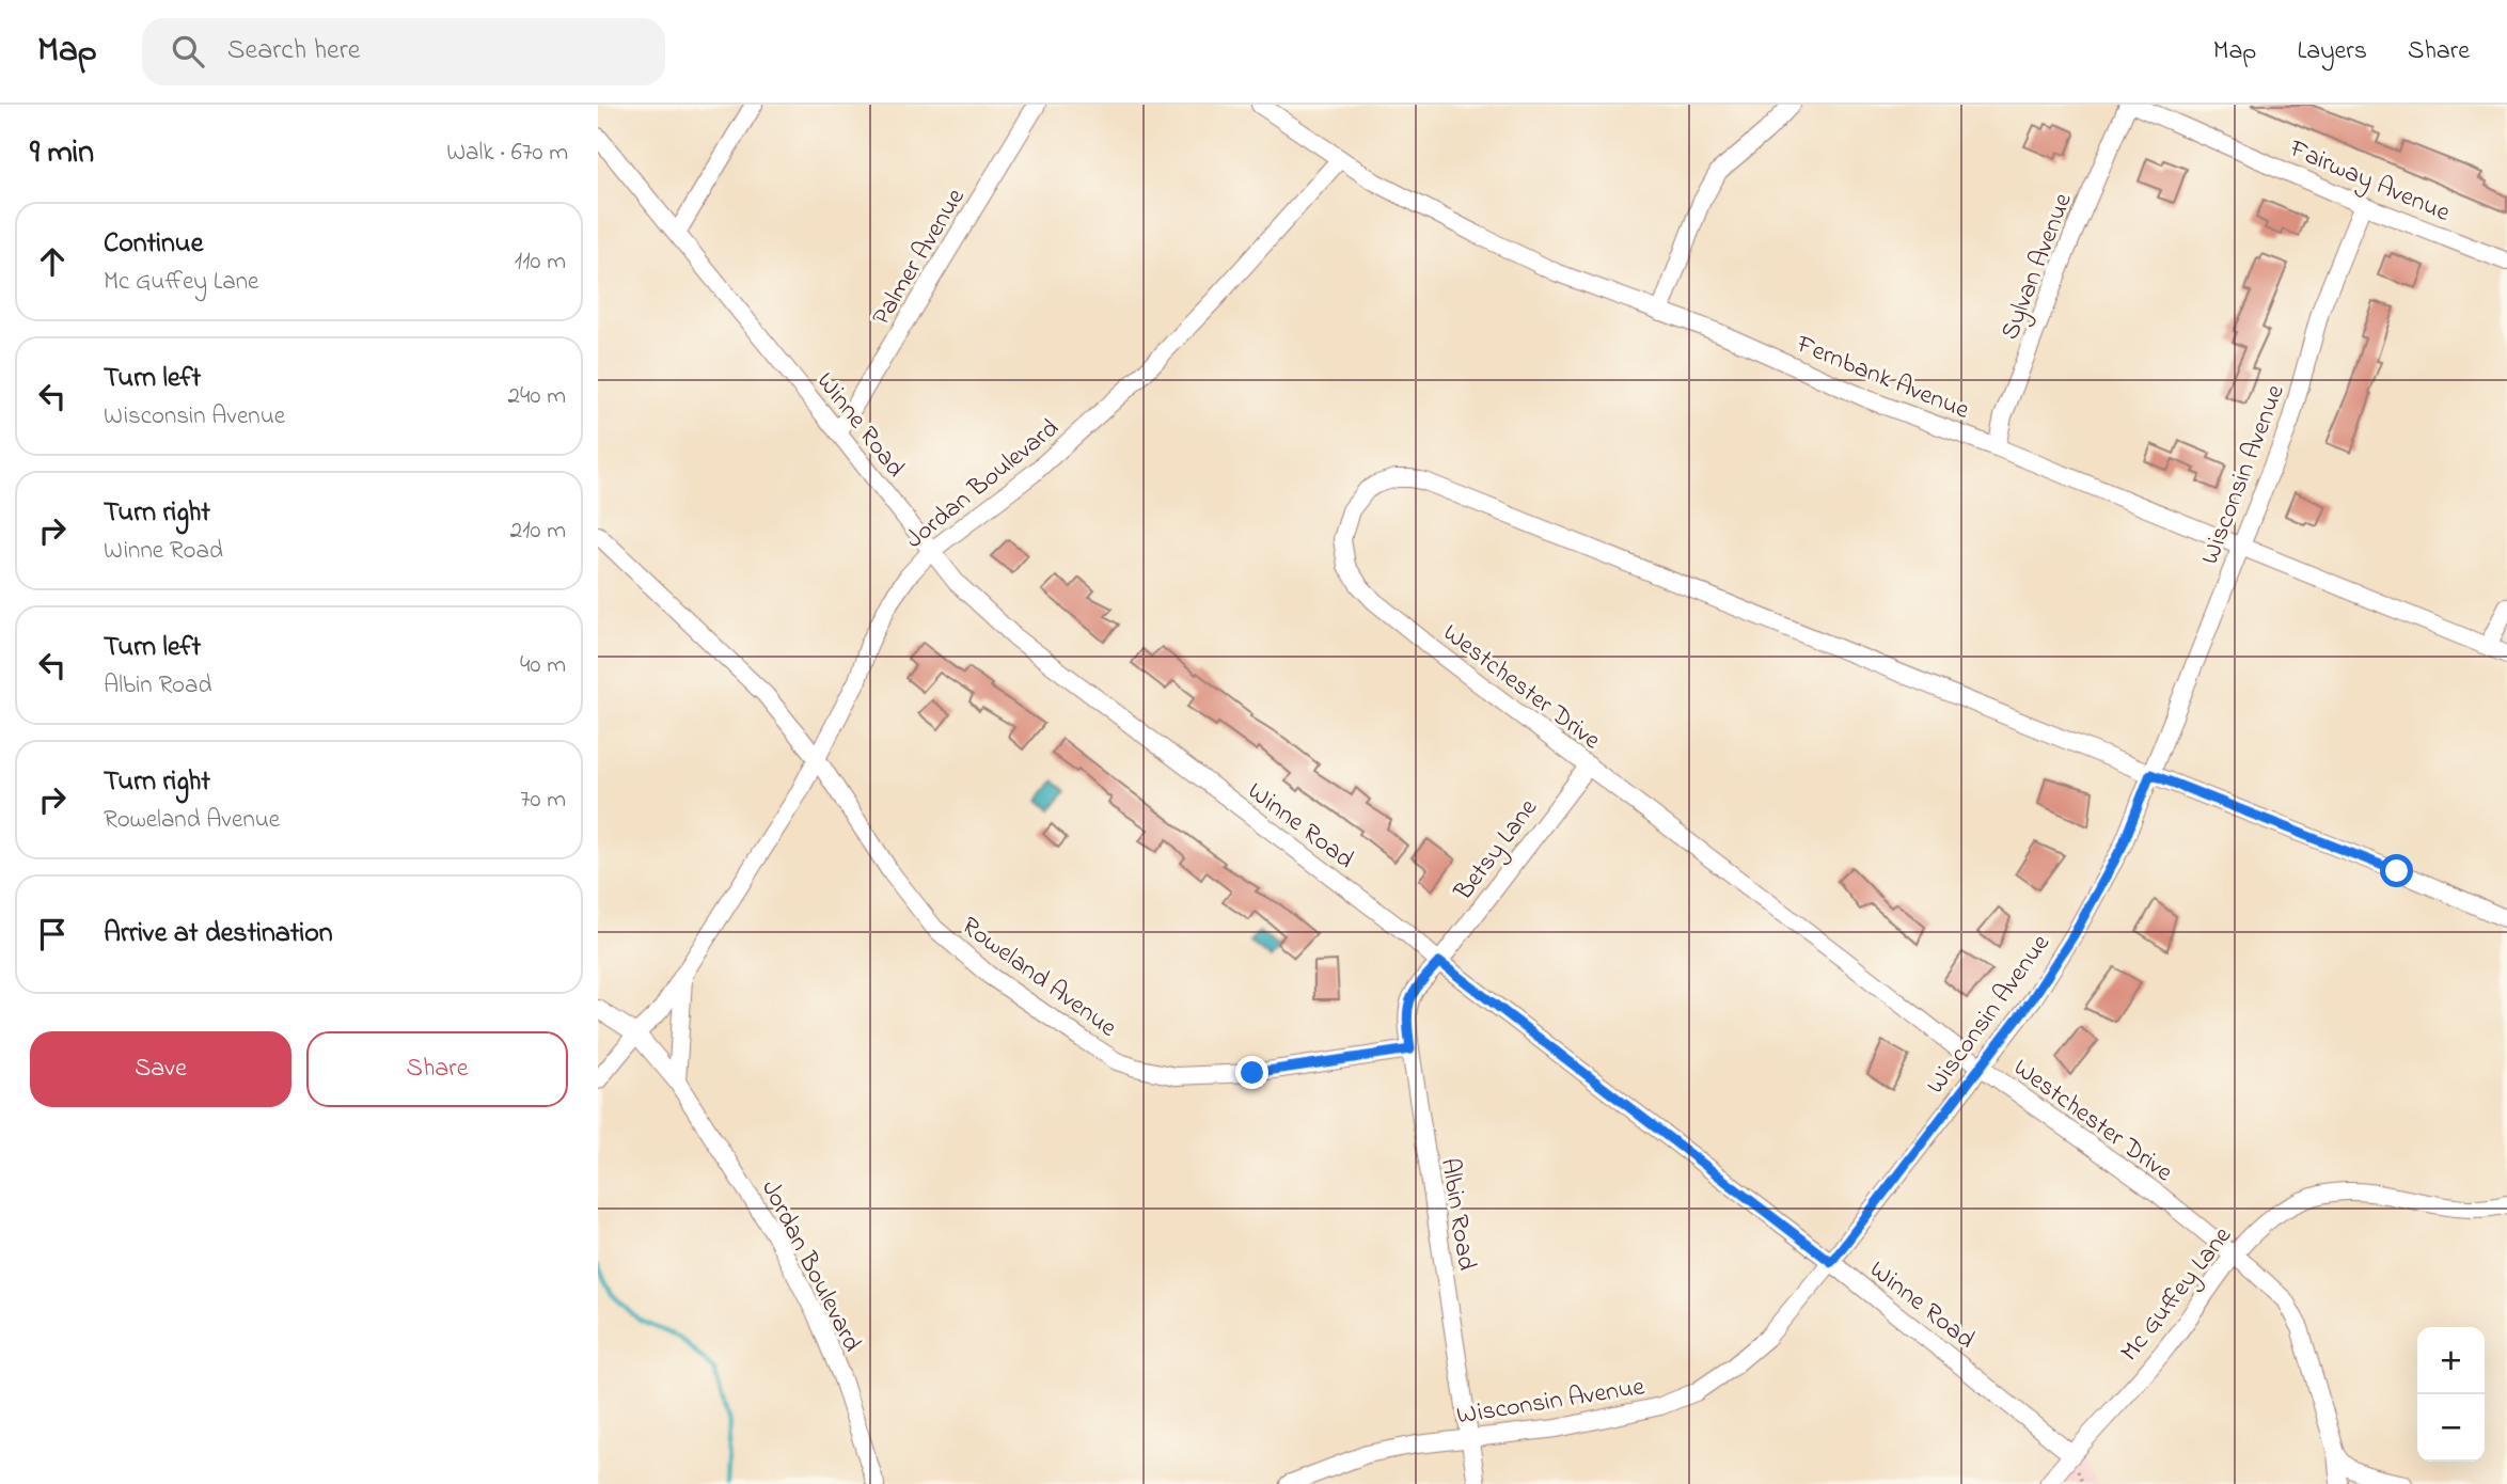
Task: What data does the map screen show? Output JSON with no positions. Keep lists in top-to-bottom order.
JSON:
{
  "streets": {
    "street": [
      "Fairway Avenue",
      "Palmer Avenue",
      "Sylvan Avenue",
      "Fernbank Avenue",
      "Winne Road",
      "Wisconsin Avenue",
      "Jordan Boulevard",
      "Westchester Drive",
      "Betsy Lane",
      "Roweland Avenue",
      "Albin Road",
      "Mc Guffey Lane"
    ]
  },
  "crossings": [
    ["Fairway Avenue", "Sylvan Avenue"],
    ["Fairway Avenue", "Wisconsin Avenue"],
    ["Palmer Avenue", "Winne Road"],
    ["Sylvan Avenue", "Fernbank Avenue"],
    ["Fernbank Avenue", "Wisconsin Avenue"],
    ["Fernbank Avenue", "Jordan Boulevard"],
    ["Winne Road", "Wisconsin Avenue"],
    ["Winne Road", "Jordan Boulevard"],
    ["Winne Road", "Betsy Lane"],
    ["Winne Road", "Albin Road"],
    ["Winne Road", "Mc Guffey Lane"],
    ["Wisconsin Avenue", "Westchester Drive"],
    ["Wisconsin Avenue", "Albin Road"],
    ["Jordan Boulevard", "Roweland Avenue"],
    ["Westchester Drive", "Betsy Lane"],
    ["Westchester Drive", "Mc Guffey Lane"],
    ["Betsy Lane", "Albin Road"],
    ["Roweland Avenue", "Albin Road"]
  ],
  "page": {
    "header": "Map",
    "search": "Search here",
    "nav": ["Map", "Layers", "Share"],
    "heading": ["9 min", "Walk · 670 m"],
    "list": [
      ["Continue", "Mc Guffey Lane", "110 m"],
      ["Turn left", "Wisconsin Avenue", "240 m"],
      ["Turn right", "Winne Road", "210 m"],
      ["Turn left", "Albin Road", "40 m"],
      ["Turn right", "Roweland Avenue", "70 m"],
      "Arrive at destination"
    ],
    "buttons": ["Save", "Share"],
    "map_buttons": ["+", "−"]
  }
}
